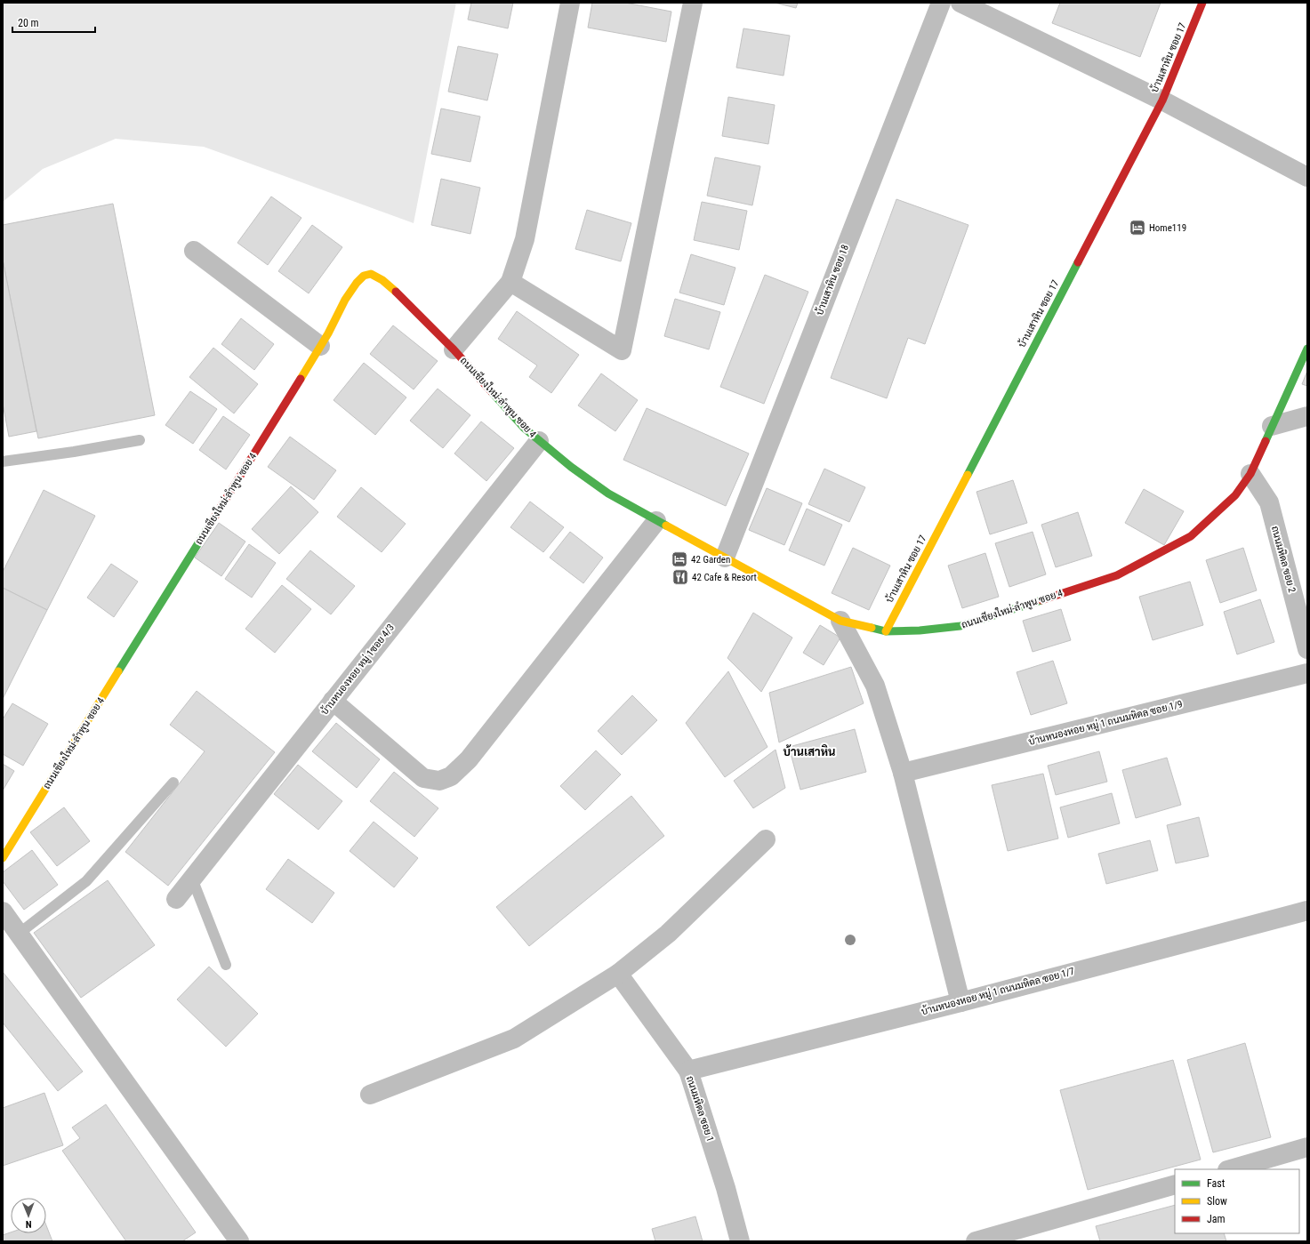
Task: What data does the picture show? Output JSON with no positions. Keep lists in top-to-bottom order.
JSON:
{
  "streets": {
    "street": [
      "บ้านเสาหิน ซอย 17",
      "บ้านเสาหิน ซอย 18",
      "ถนนเชียงใหม่-ลำพูน ซอย 4",
      "ถนนมหิดล ซอย 2",
      "บ้านหนองหอย หมู่ 1ซอย 4/3",
      "บ้านหนองหอย หมู่ 1 ถนนมหิดล ซอย 1/9",
      "บ้านหนองหอย หมู่ 1 ถนนมหิดล ซอย 1/7",
      "ถนนมหิดล ซอย 1"
    ]
  },
  "crossings": [
    ["บ้านเสาหิน ซอย 17", "ถนนเชียงใหม่-ลำพูน ซอย 4"],
    ["บ้านเสาหิน ซอย 18", "ถนนเชียงใหม่-ลำพูน ซอย 4"],
    ["ถนนเชียงใหม่-ลำพูน ซอย 4", "ถนนมหิดล ซอย 2"],
    ["ถนนเชียงใหม่-ลำพูน ซอย 4", "บ้านหนองหอย หมู่ 1ซอย 4/3"],
    ["บ้านหนองหอย หมู่ 1 ถนนมหิดล ซอย 1/7", "ถนนมหิดล ซอย 1"]
  ],
  "districts": ["บ้านเสาหิน"],
  "places": {
    "hotel": ["Home119", "42 Garden"],
    "restaurant": ["42 Cafe & Resort"]
  },
  "legend": ["Fast", "Slow", "Jam"],
  "scale_bar": "20 m",
  "north": "bottom"
}
